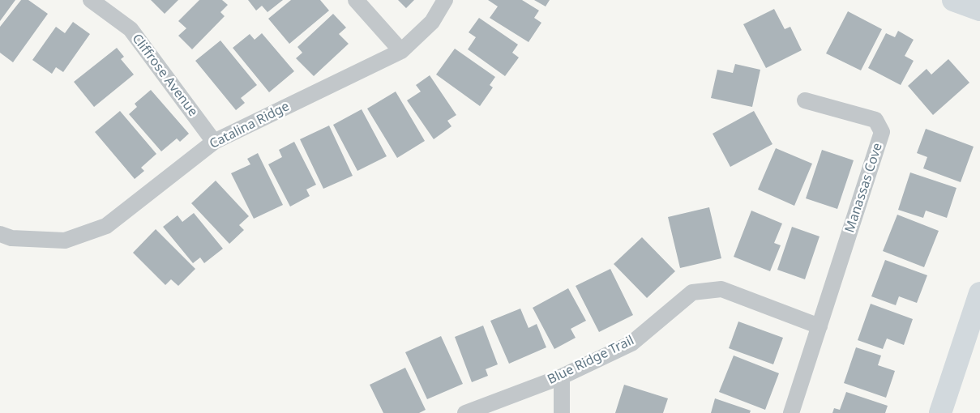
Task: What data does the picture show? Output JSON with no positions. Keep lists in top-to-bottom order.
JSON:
{
  "streets": {
    "street": [
      "Cliffrose Avenue",
      "Catalina Ridge",
      "Manassas Cove",
      "Blue Ridge Trail"
    ]
  },
  "crossings": [
    ["Cliffrose Avenue", "Catalina Ridge"],
    ["Manassas Cove", "Blue Ridge Trail"]
  ]
}
